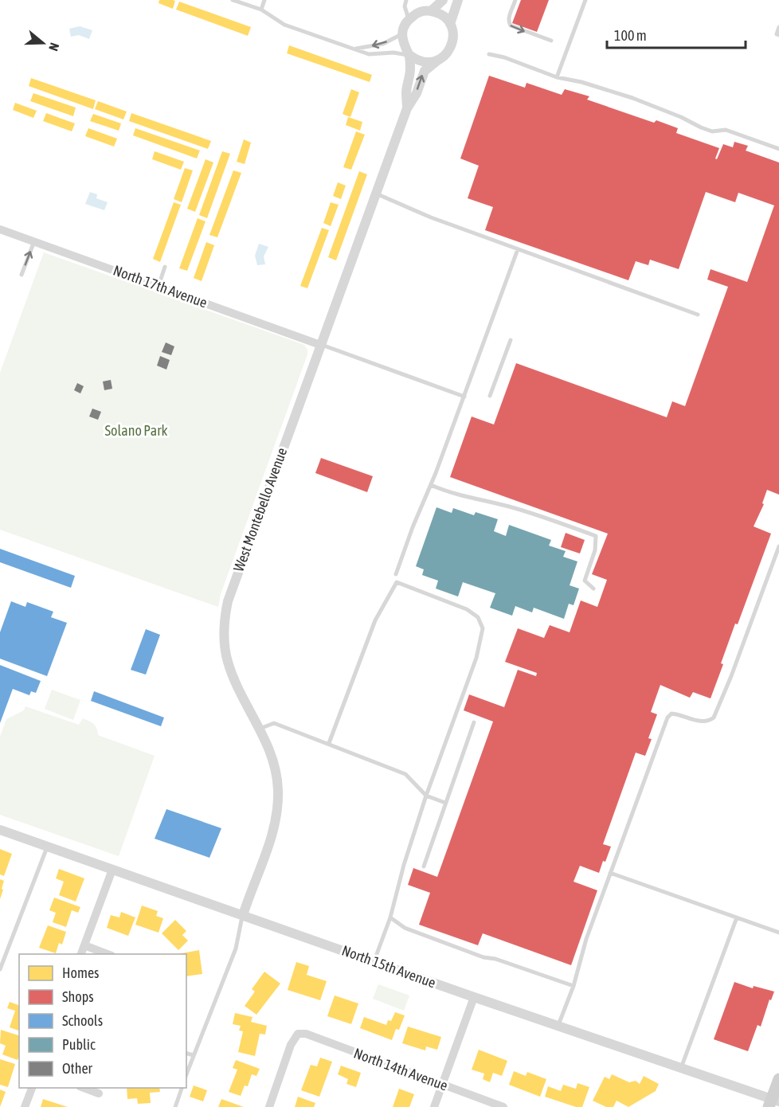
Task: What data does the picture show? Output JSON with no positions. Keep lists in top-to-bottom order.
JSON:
{
  "streets": {
    "street": [
      "North 17th Avenue",
      "West Montebello Avenue",
      "North 15th Avenue",
      "North 14th Avenue"
    ]
  },
  "crossings": [
    ["North 17th Avenue", "West Montebello Avenue"],
    ["West Montebello Avenue", "North 15th Avenue"]
  ],
  "parks": ["Solano Park"],
  "legend": [
    "Homes",
    "Shops",
    "Schools",
    "Public",
    "Other"
  ],
  "scale_bar": "100 m",
  "north": "right"
}
